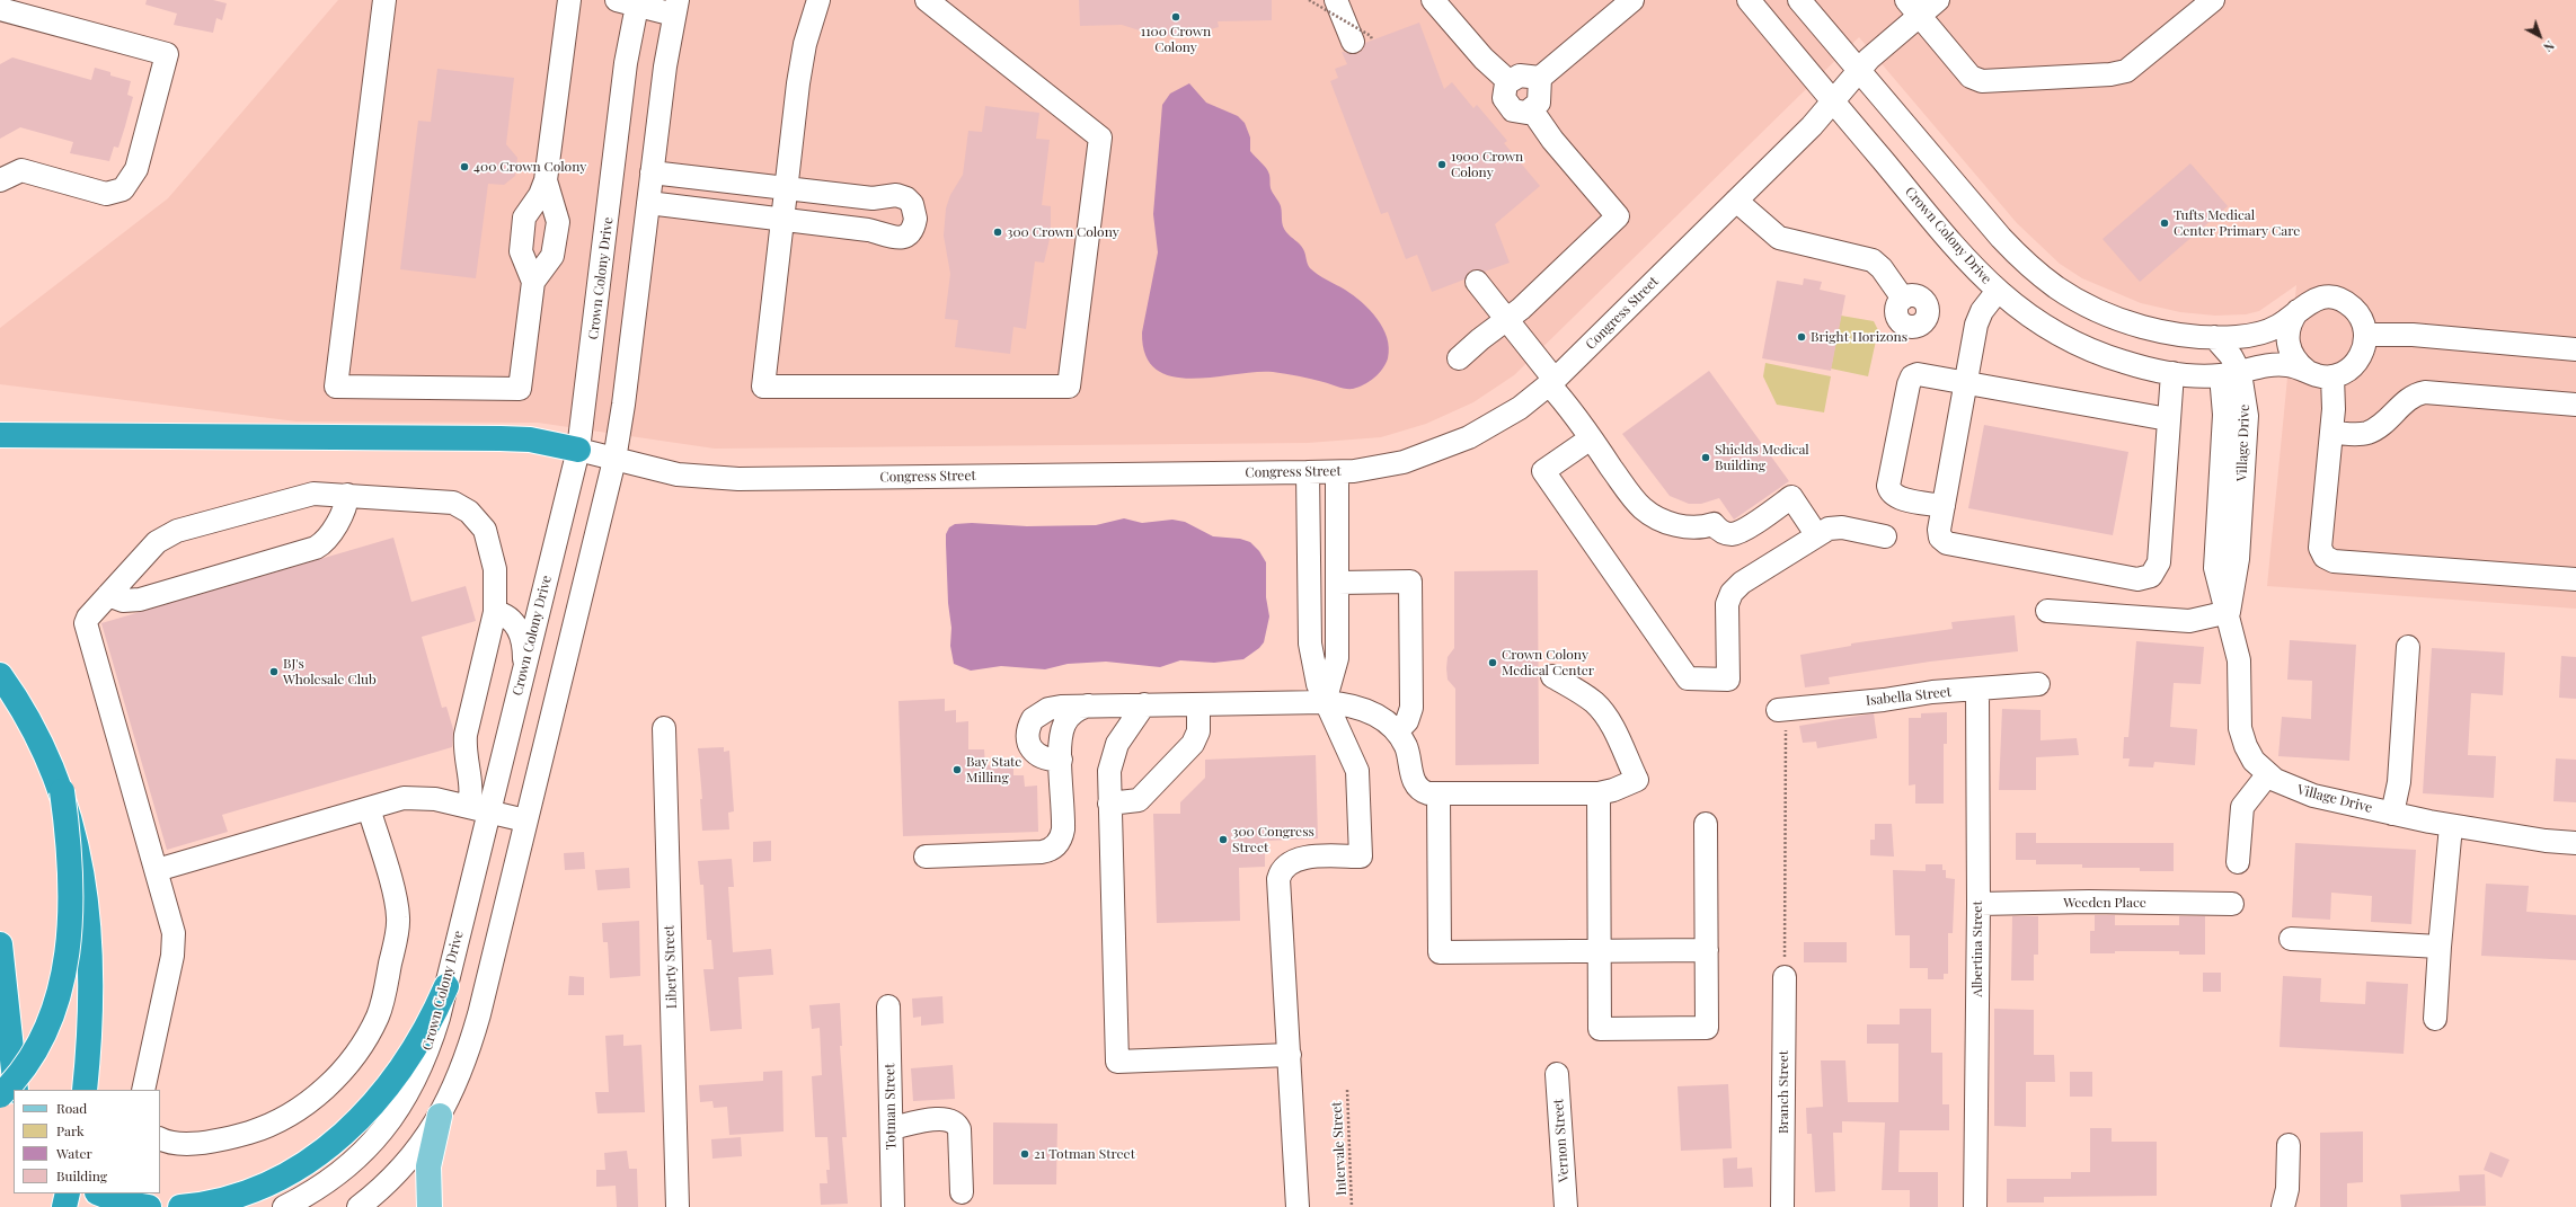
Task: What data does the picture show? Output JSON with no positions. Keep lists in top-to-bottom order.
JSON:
{
  "streets": {
    "street": [
      "Crown Colony Drive",
      "Congress Street",
      "Village Drive",
      "Isabella Street",
      "Weeden Place",
      "Albertina Street",
      "Liberty Street",
      "Branch Street",
      "Totman Street",
      "Vernon Street"
    ],
    "path": ["Intervale Street"]
  },
  "crossings": [
    ["Crown Colony Drive", "Congress Street"],
    ["Crown Colony Drive", "Village Drive"],
    ["Isabella Street", "Albertina Street"],
    ["Weeden Place", "Albertina Street"]
  ],
  "places": [
    "1100 Crown Colony",
    "1900 Crown Colony",
    "400 Crown Colony",
    "Tufts Medical Center Primary Care",
    "300 Crown Colony",
    "Bright Horizons",
    "Shields Medical Building",
    "Crown Colony Medical Center",
    "BJ's Wholesale Club",
    "Bay State Milling",
    "300 Congress Street",
    "21 Totman Street"
  ],
  "legend": [
    "Road",
    "Park",
    "Water",
    "Building"
  ],
  "north": "bottom right"
}
